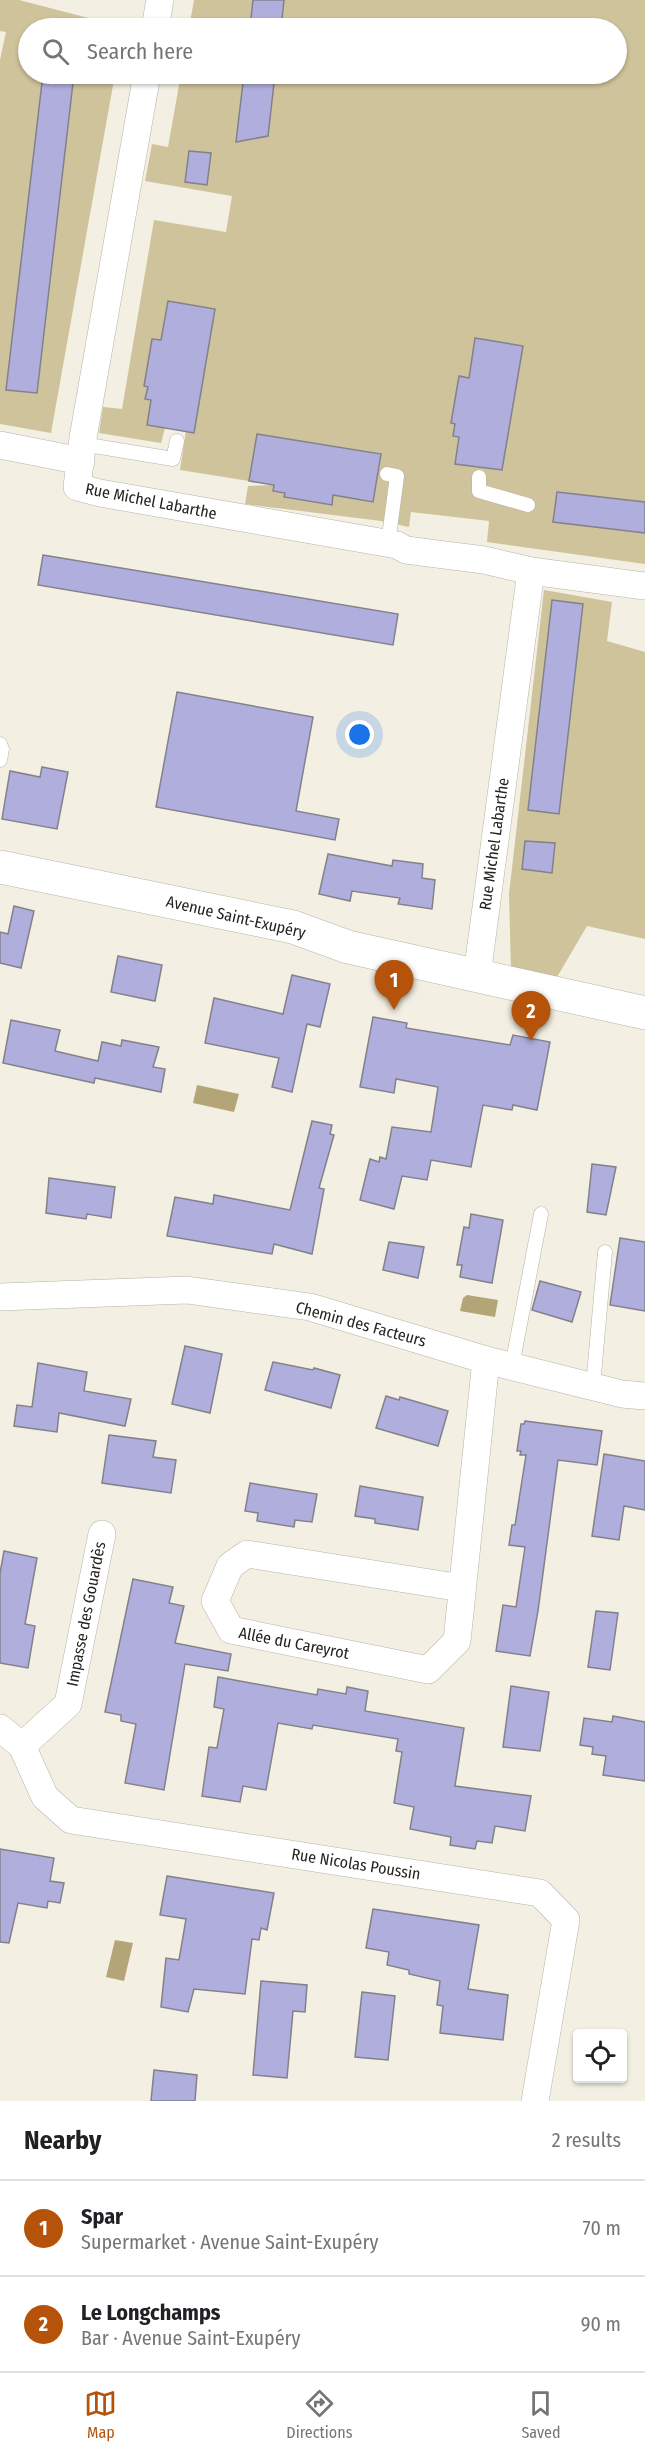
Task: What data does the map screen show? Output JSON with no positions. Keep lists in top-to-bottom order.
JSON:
{
  "streets": {
    "main road": ["Avenue Saint-Exupéry"],
    "street": [
      "Rue Michel Labarthe",
      "Chemin des Facteurs",
      "Impasse des Gouardès",
      "Allée du Careyrot",
      "Rue Nicolas Poussin"
    ]
  },
  "crossings": [
    ["Rue Michel Labarthe", "Avenue Saint-Exupéry"],
    ["Chemin des Facteurs", "Allée du Careyrot"],
    ["Impasse des Gouardès", "Rue Nicolas Poussin"]
  ],
  "page": {
    "search": "Search here",
    "pins": ["1", "2"],
    "heading": ["Nearby", "2 results"],
    "list": [
      {
        "mark": "1",
        "name": "Spar",
        "note": "Supermarket · Avenue Saint-Exupéry",
        "value": "70 m"
      },
      {
        "mark": "2",
        "name": "Le Longchamps",
        "note": "Bar · Avenue Saint-Exupéry",
        "value": "90 m"
      }
    ],
    "nav": ["Map", "Directions", "Saved"]
  }
}
